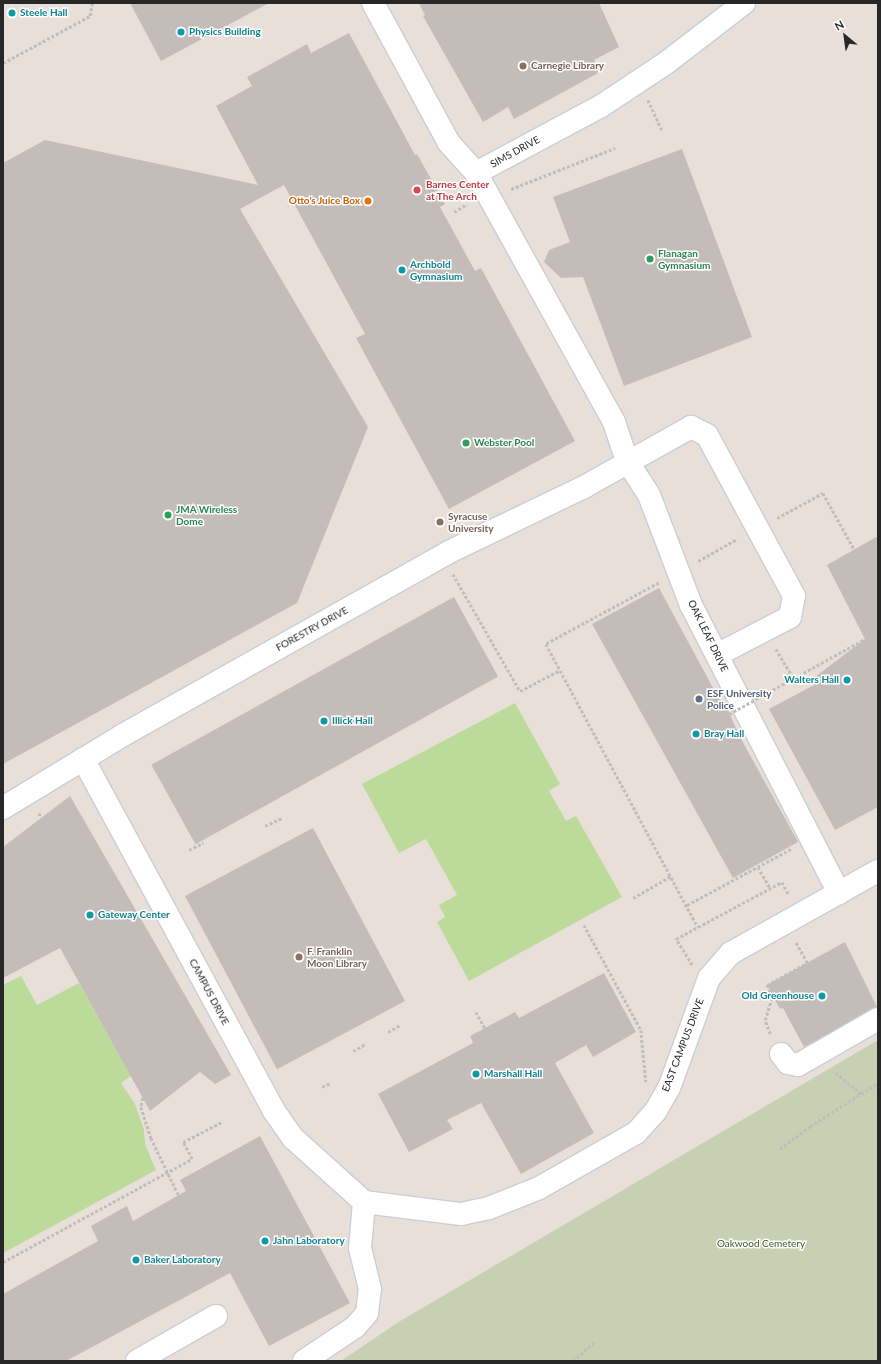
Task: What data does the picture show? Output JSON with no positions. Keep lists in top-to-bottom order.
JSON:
{
  "streets": {
    "street": [
      "SIMS DRIVE",
      "FORESTRY DRIVE",
      "OAK LEAF DRIVE",
      "CAMPUS DRIVE",
      "EAST CAMPUS DRIVE"
    ]
  },
  "crossings": [
    ["FORESTRY DRIVE", "OAK LEAF DRIVE"],
    ["FORESTRY DRIVE", "CAMPUS DRIVE"],
    ["OAK LEAF DRIVE", "EAST CAMPUS DRIVE"],
    ["CAMPUS DRIVE", "EAST CAMPUS DRIVE"]
  ],
  "parks": ["Oakwood Cemetery"],
  "places": [
    "Steele Hall",
    "Physics Building",
    "Carnegie Library",
    "Barnes Center at The Arch",
    "Otto's Juice Box",
    "Flanagan Gymnasium",
    "Archbold Gymnasium",
    "Webster Pool",
    "JMA Wireless Dome",
    "Syracuse University",
    "Walters Hall",
    "ESF University Police",
    "Illick Hall",
    "Bray Hall",
    "Gateway Center",
    "F. Franklin Moon Library",
    "Old Greenhouse",
    "Marshall Hall",
    "Jahn Laboratory",
    "Baker Laboratory"
  ],
  "north": "top left"
}
